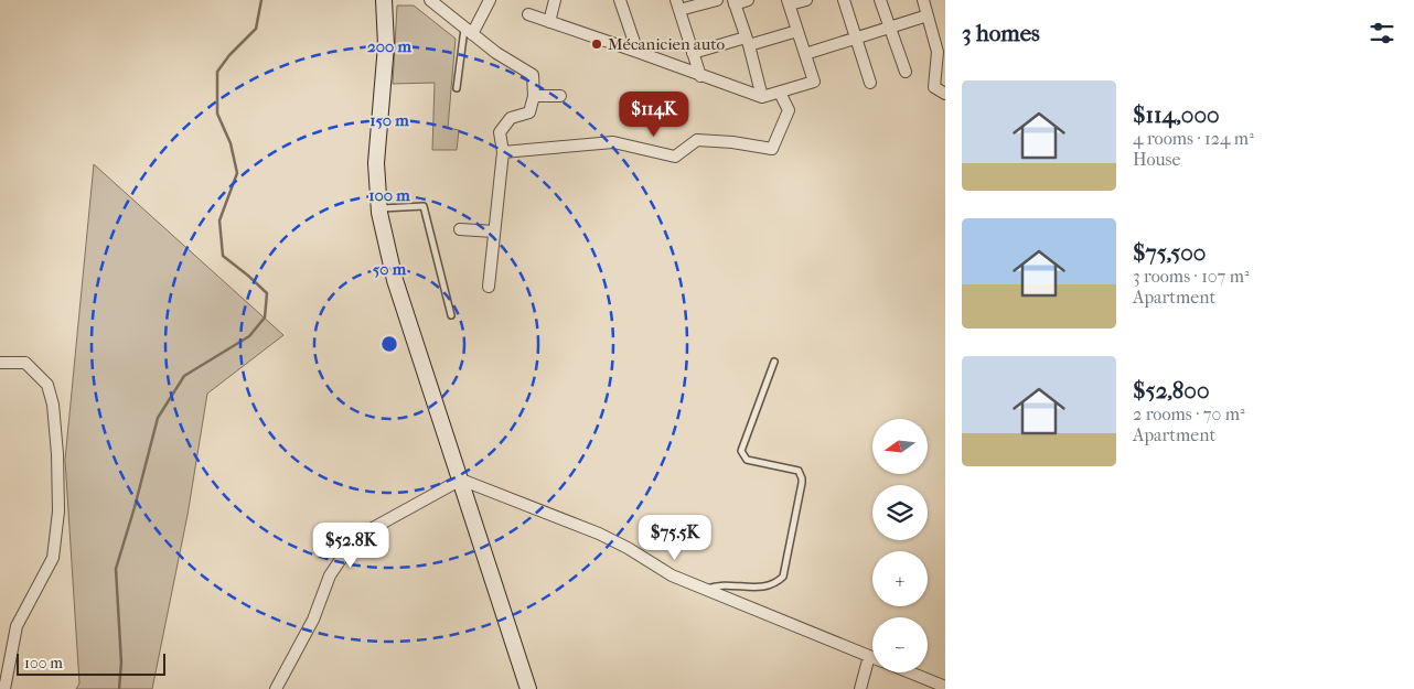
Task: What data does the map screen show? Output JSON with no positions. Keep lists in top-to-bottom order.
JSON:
{
  "places": ["Mécanicien auto"],
  "scale_bar": "100 m",
  "north": "left",
  "page": {
    "heading": "3 homes",
    "list": [
      {
        "name": "$114,000",
        "note": "4 rooms · 124 m² · House"
      },
      {
        "name": "$75,500",
        "note": "3 rooms · 107 m² · Apartment"
      },
      {
        "name": "$52,800",
        "note": "2 rooms · 70 m² · Apartment"
      }
    ],
    "price": ["$114K", "$75.5K", "$52.8K"],
    "map_buttons": ["+", "−"],
    "scale": "100 m"
  },
  "rings": [
    "200 m",
    "150 m",
    "100 m",
    "50 m"
  ]
}
